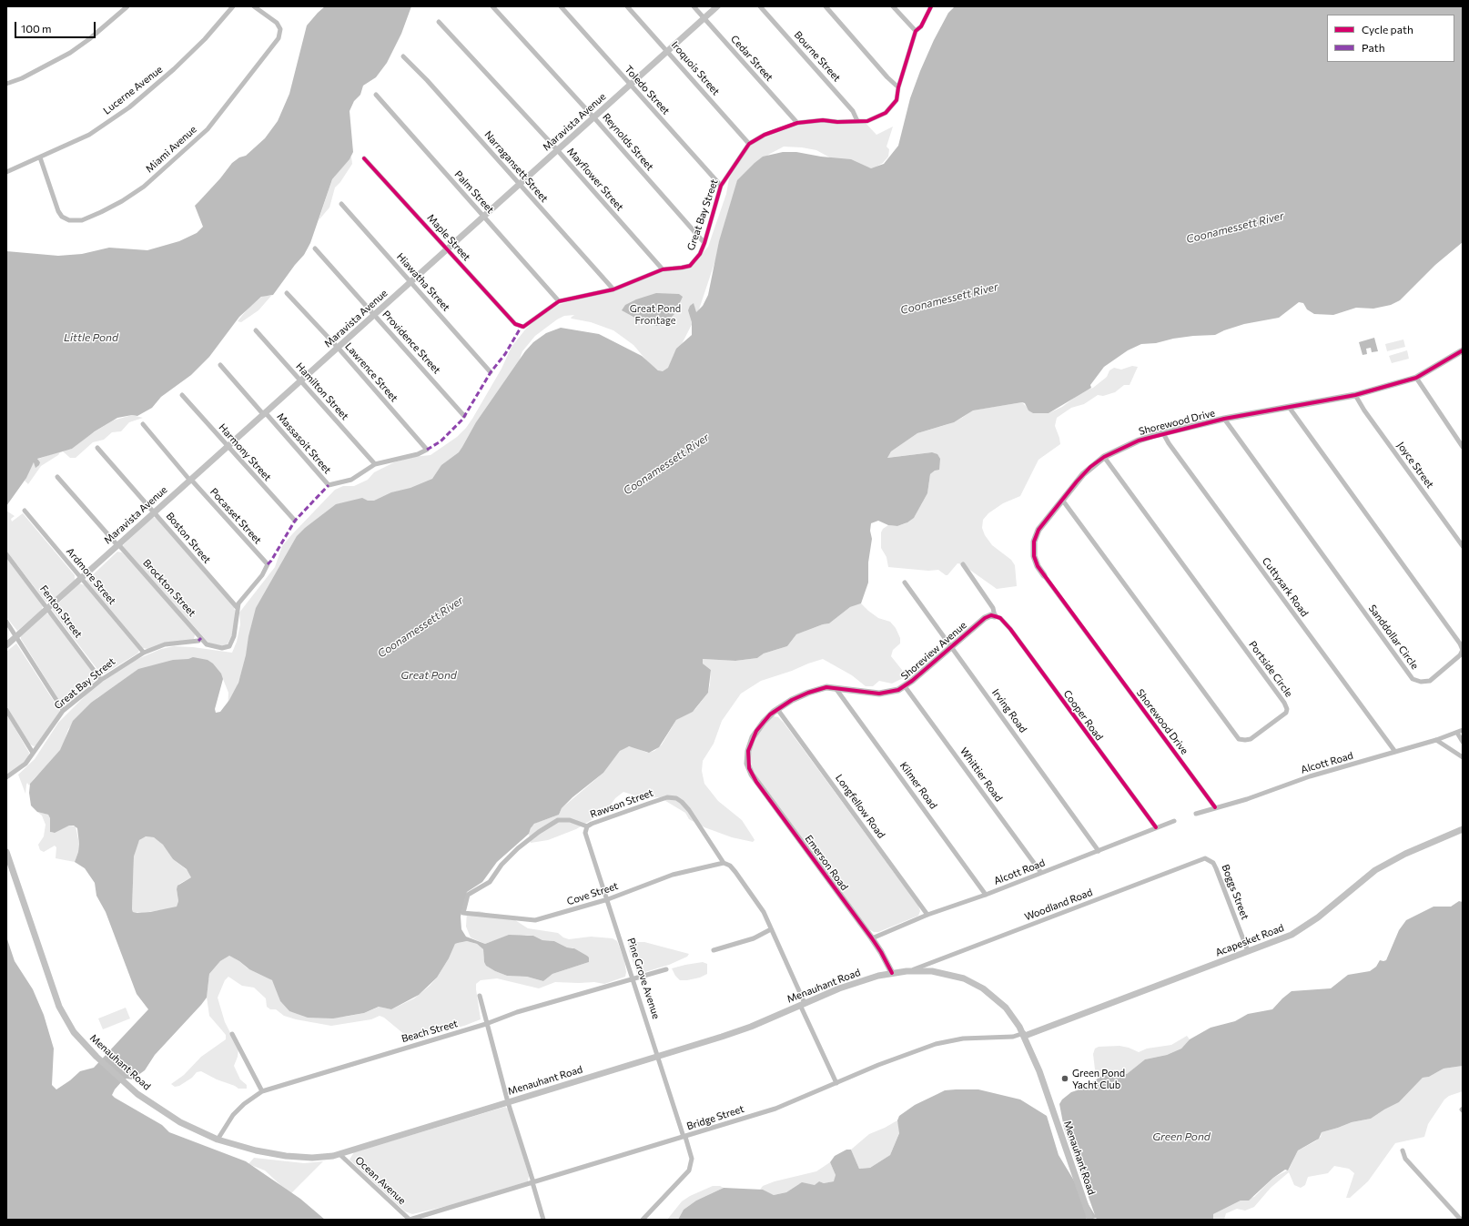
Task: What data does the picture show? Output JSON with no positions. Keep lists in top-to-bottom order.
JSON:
{
  "streets": {
    "main road": ["Maravista Avenue", "Acapesket Road", "Menauhant Road"],
    "street": [
      "Bourne Street",
      "Cedar Street",
      "Iroquois Street",
      "Lucerne Avenue",
      "Toledo Street",
      "Reynolds Street",
      "Miami Avenue",
      "Narragansett Street",
      "Mayflower Street",
      "Palm Street",
      "Great Bay Street",
      "Maple Street",
      "Hiawatha Street",
      "Providence Street",
      "Lawrence Street",
      "Hamilton Street",
      "Shorewood Drive",
      "Massasoit Street",
      "Harmony Street",
      "Joyce Street",
      "Pocasset Street",
      "Boston Street",
      "Ardmore Street",
      "Cuttysark Road",
      "Brockton Street",
      "Fenton Street",
      "Sanddollar Circle",
      "Shoreview Avenue",
      "Portside Circle",
      "Irving Road",
      "Cooper Road",
      "Alcott Road",
      "Whittier Road",
      "Kilmer Road",
      "Rawson Street",
      "Longfellow Road",
      "Emerson Road",
      "Boggs Street",
      "Cove Street",
      "Woodland Road",
      "Pine Grove Avenue",
      "Beach Street",
      "Bridge Street",
      "Ocean Avenue"
    ]
  },
  "crossings": [
    ["Bourne Street", "Great Bay Street"],
    ["Cedar Street", "Maravista Avenue"],
    ["Cedar Street", "Great Bay Street"],
    ["Iroquois Street", "Maravista Avenue"],
    ["Iroquois Street", "Great Bay Street"],
    ["Lucerne Avenue", "Miami Avenue"],
    ["Toledo Street", "Maravista Avenue"],
    ["Toledo Street", "Great Bay Street"],
    ["Maravista Avenue", "Reynolds Street"],
    ["Maravista Avenue", "Narragansett Street"],
    ["Maravista Avenue", "Mayflower Street"],
    ["Maravista Avenue", "Palm Street"],
    ["Maravista Avenue", "Maple Street"],
    ["Maravista Avenue", "Hiawatha Street"],
    ["Maravista Avenue", "Providence Street"],
    ["Maravista Avenue", "Lawrence Street"],
    ["Maravista Avenue", "Hamilton Street"],
    ["Maravista Avenue", "Massasoit Street"],
    ["Maravista Avenue", "Harmony Street"],
    ["Maravista Avenue", "Pocasset Street"],
    ["Maravista Avenue", "Boston Street"],
    ["Maravista Avenue", "Ardmore Street"],
    ["Maravista Avenue", "Brockton Street"],
    ["Maravista Avenue", "Fenton Street"],
    ["Reynolds Street", "Great Bay Street"],
    ["Narragansett Street", "Great Bay Street"],
    ["Mayflower Street", "Great Bay Street"],
    ["Palm Street", "Great Bay Street"],
    ["Great Bay Street", "Maple Street"],
    ["Great Bay Street", "Ardmore Street"],
    ["Great Bay Street", "Fenton Street"],
    ["Lawrence Street", "Hamilton Street"],
    ["Lawrence Street", "Massasoit Street"],
    ["Hamilton Street", "Massasoit Street"],
    ["Shorewood Drive", "Joyce Street"],
    ["Shorewood Drive", "Cuttysark Road"],
    ["Shorewood Drive", "Sanddollar Circle"],
    ["Shorewood Drive", "Portside Circle"],
    ["Shorewood Drive", "Alcott Road"],
    ["Pocasset Street", "Boston Street"],
    ["Pocasset Street", "Brockton Street"],
    ["Boston Street", "Brockton Street"],
    ["Cuttysark Road", "Alcott Road"],
    ["Shoreview Avenue", "Irving Road"],
    ["Shoreview Avenue", "Cooper Road"],
    ["Shoreview Avenue", "Whittier Road"],
    ["Shoreview Avenue", "Kilmer Road"],
    ["Shoreview Avenue", "Longfellow Road"],
    ["Shoreview Avenue", "Emerson Road"],
    ["Irving Road", "Alcott Road"],
    ["Cooper Road", "Alcott Road"],
    ["Alcott Road", "Whittier Road"],
    ["Alcott Road", "Kilmer Road"],
    ["Alcott Road", "Longfellow Road"],
    ["Alcott Road", "Emerson Road"],
    ["Rawson Street", "Cove Street"],
    ["Rawson Street", "Pine Grove Avenue"],
    ["Emerson Road", "Menauhant Road"],
    ["Boggs Street", "Woodland Road"],
    ["Boggs Street", "Acapesket Road"],
    ["Cove Street", "Pine Grove Avenue"],
    ["Woodland Road", "Menauhant Road"],
    ["Acapesket Road", "Menauhant Road"],
    ["Acapesket Road", "Bridge Street"],
    ["Pine Grove Avenue", "Menauhant Road"],
    ["Pine Grove Avenue", "Beach Street"],
    ["Pine Grove Avenue", "Bridge Street"],
    ["Menauhant Road", "Beach Street"],
    ["Menauhant Road", "Bridge Street"],
    ["Menauhant Road", "Ocean Avenue"],
    ["Bridge Street", "Ocean Avenue"]
  ],
  "water": [
    "Coonamessett River",
    "Little Pond",
    "Great Pond",
    "Green Pond"
  ],
  "parks": ["Great Pond Frontage"],
  "places": ["Green Pond Yacht Club"],
  "legend": ["Cycle path", "Path"],
  "scale_bar": "100 m"
}
